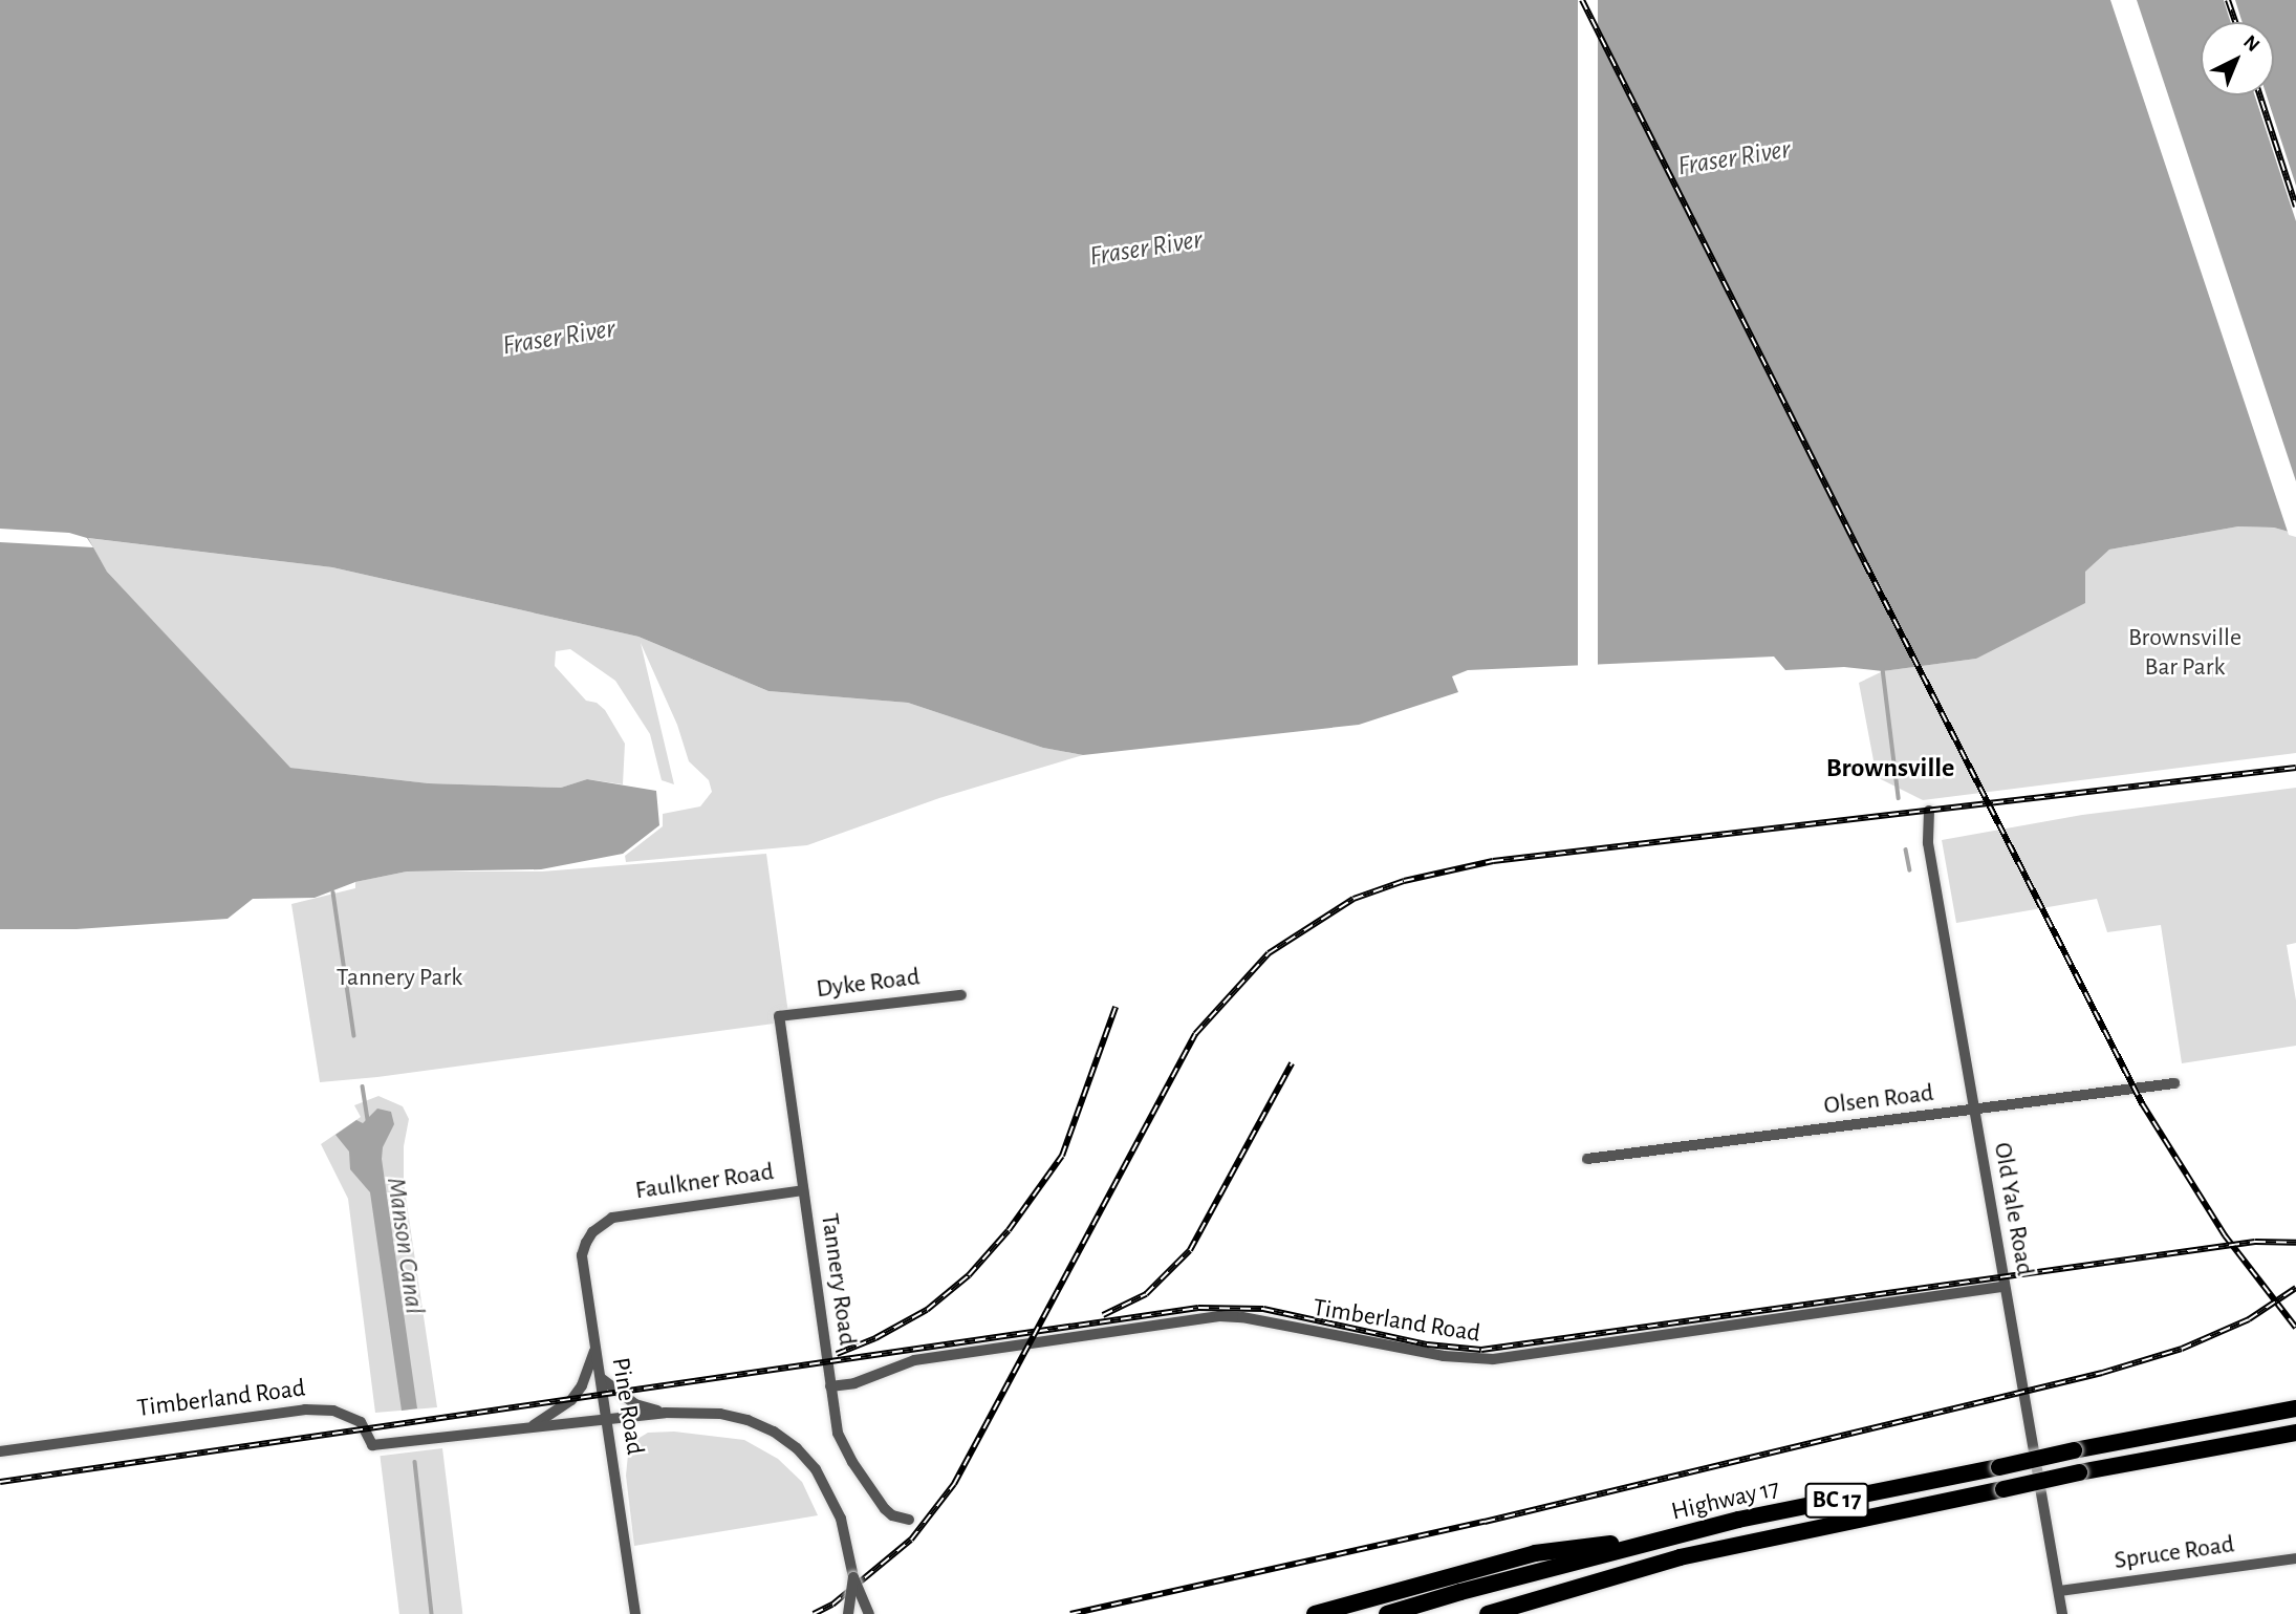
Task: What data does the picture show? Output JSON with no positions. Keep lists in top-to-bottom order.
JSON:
{
  "streets": {
    "highway": ["Highway 17", "BC 17"],
    "street": [
      "Dyke Road",
      "Olsen Road",
      "Faulkner Road",
      "Old Yale Road",
      "Tannery Road",
      "Timberland Road",
      "Pine Road",
      "Spruce Road"
    ]
  },
  "crossings": [
    ["Dyke Road", "Tannery Road"],
    ["Olsen Road", "Old Yale Road"],
    ["Faulkner Road", "Tannery Road"],
    ["Faulkner Road", "Pine Road"],
    ["Old Yale Road", "Timberland Road"],
    ["Old Yale Road", "Spruce Road"],
    ["Tannery Road", "Timberland Road"],
    ["Timberland Road", "Pine Road"]
  ],
  "districts": ["Brownsville"],
  "water": ["Fraser River", "Manson Canal"],
  "parks": ["Brownsville Bar Park", "Tannery Park"],
  "north": "top right"
}
